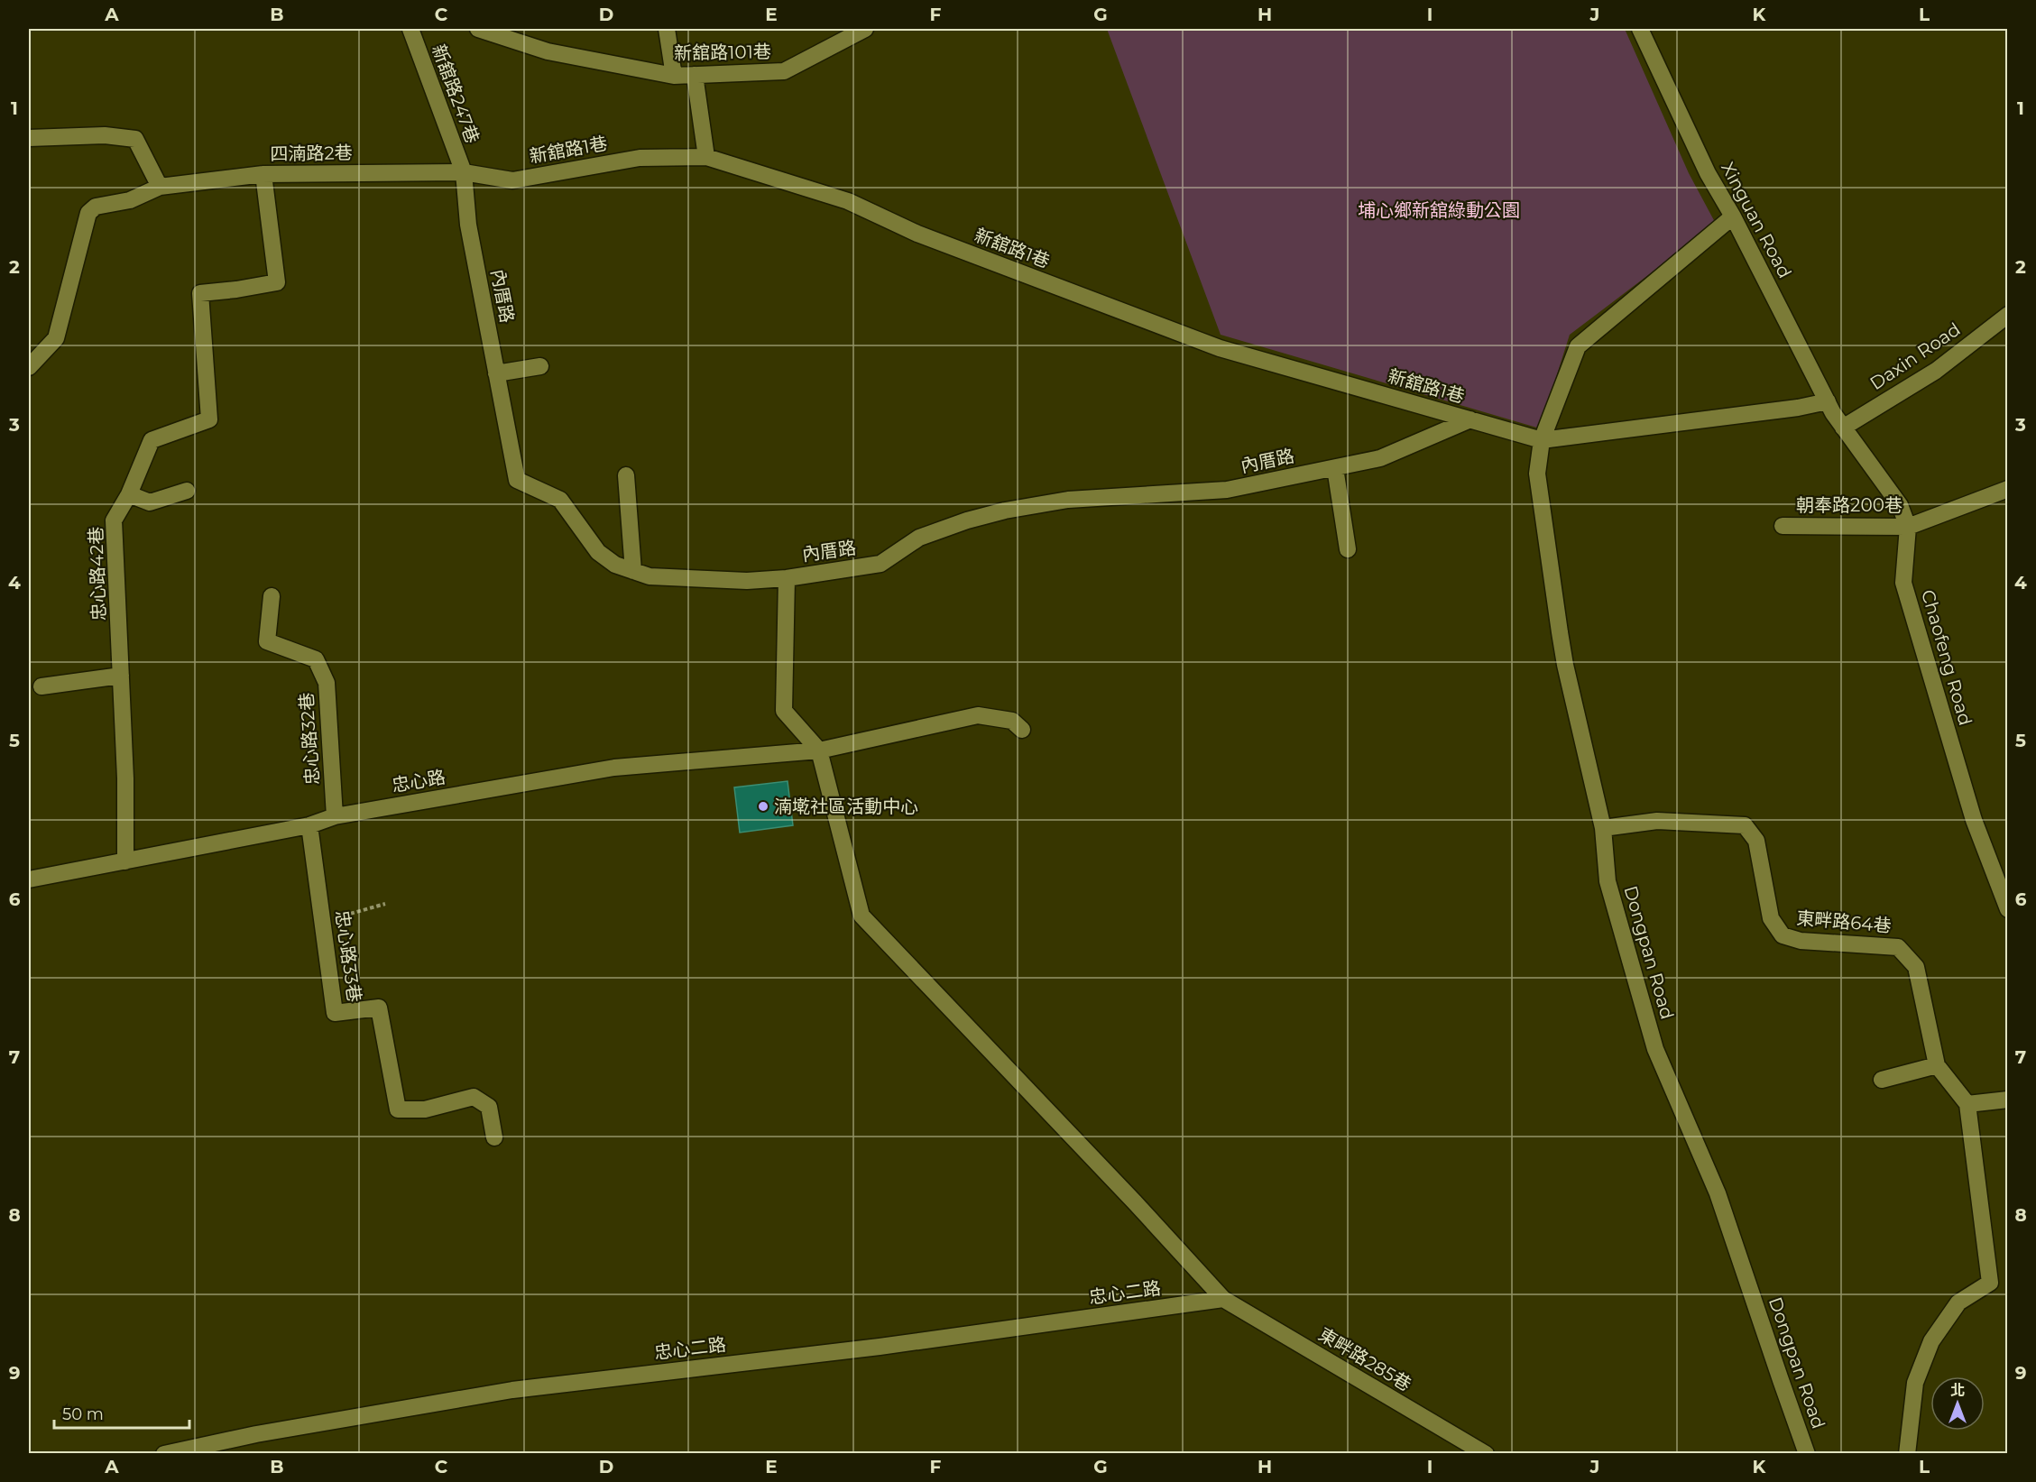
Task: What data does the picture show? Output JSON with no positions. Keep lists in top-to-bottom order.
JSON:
{
  "streets": {
    "street": [
      "新舘路101巷",
      "新舘路247巷",
      "新舘路1巷",
      "四湳路2巷",
      "Xinguan Road",
      "內厝路",
      "Daxin Road",
      "朝奉路200巷",
      "忠心路42巷",
      "Chaofeng Road",
      "忠心路32巷",
      "忠心路",
      "東畔路64巷",
      "Dongpan Road",
      "忠心路33巷",
      "忠心二路",
      "東畔路285巷"
    ]
  },
  "crossings": [
    ["新舘路247巷", "新舘路1巷"],
    ["新舘路247巷", "四湳路2巷"],
    ["新舘路247巷", "內厝路"],
    ["新舘路1巷", "四湳路2巷"],
    ["新舘路1巷", "內厝路"],
    ["新舘路1巷", "Dongpan Road"],
    ["四湳路2巷", "內厝路"],
    ["四湳路2巷", "忠心路42巷"],
    ["Xinguan Road", "Daxin Road"],
    ["Xinguan Road", "Chaofeng Road"],
    ["Xinguan Road", "Dongpan Road"],
    ["Daxin Road", "Chaofeng Road"],
    ["朝奉路200巷", "Chaofeng Road"],
    ["忠心路42巷", "忠心路"],
    ["忠心路32巷", "忠心路"],
    ["忠心路", "忠心路33巷"],
    ["忠心路", "東畔路285巷"],
    ["東畔路64巷", "Dongpan Road"],
    ["忠心二路", "東畔路285巷"]
  ],
  "parks": ["埔心鄉新舘綠動公園"],
  "places": ["湳墘社區活動中心"],
  "scale_bar": "50 m",
  "north": "top",
  "grid": {
    "columns": [
      "A",
      "B",
      "C",
      "D",
      "E",
      "F",
      "G",
      "H",
      "I",
      "J",
      "K",
      "L"
    ],
    "rows": [
      "1",
      "2",
      "3",
      "4",
      "5",
      "6",
      "7",
      "8",
      "9"
    ]
  }
}
